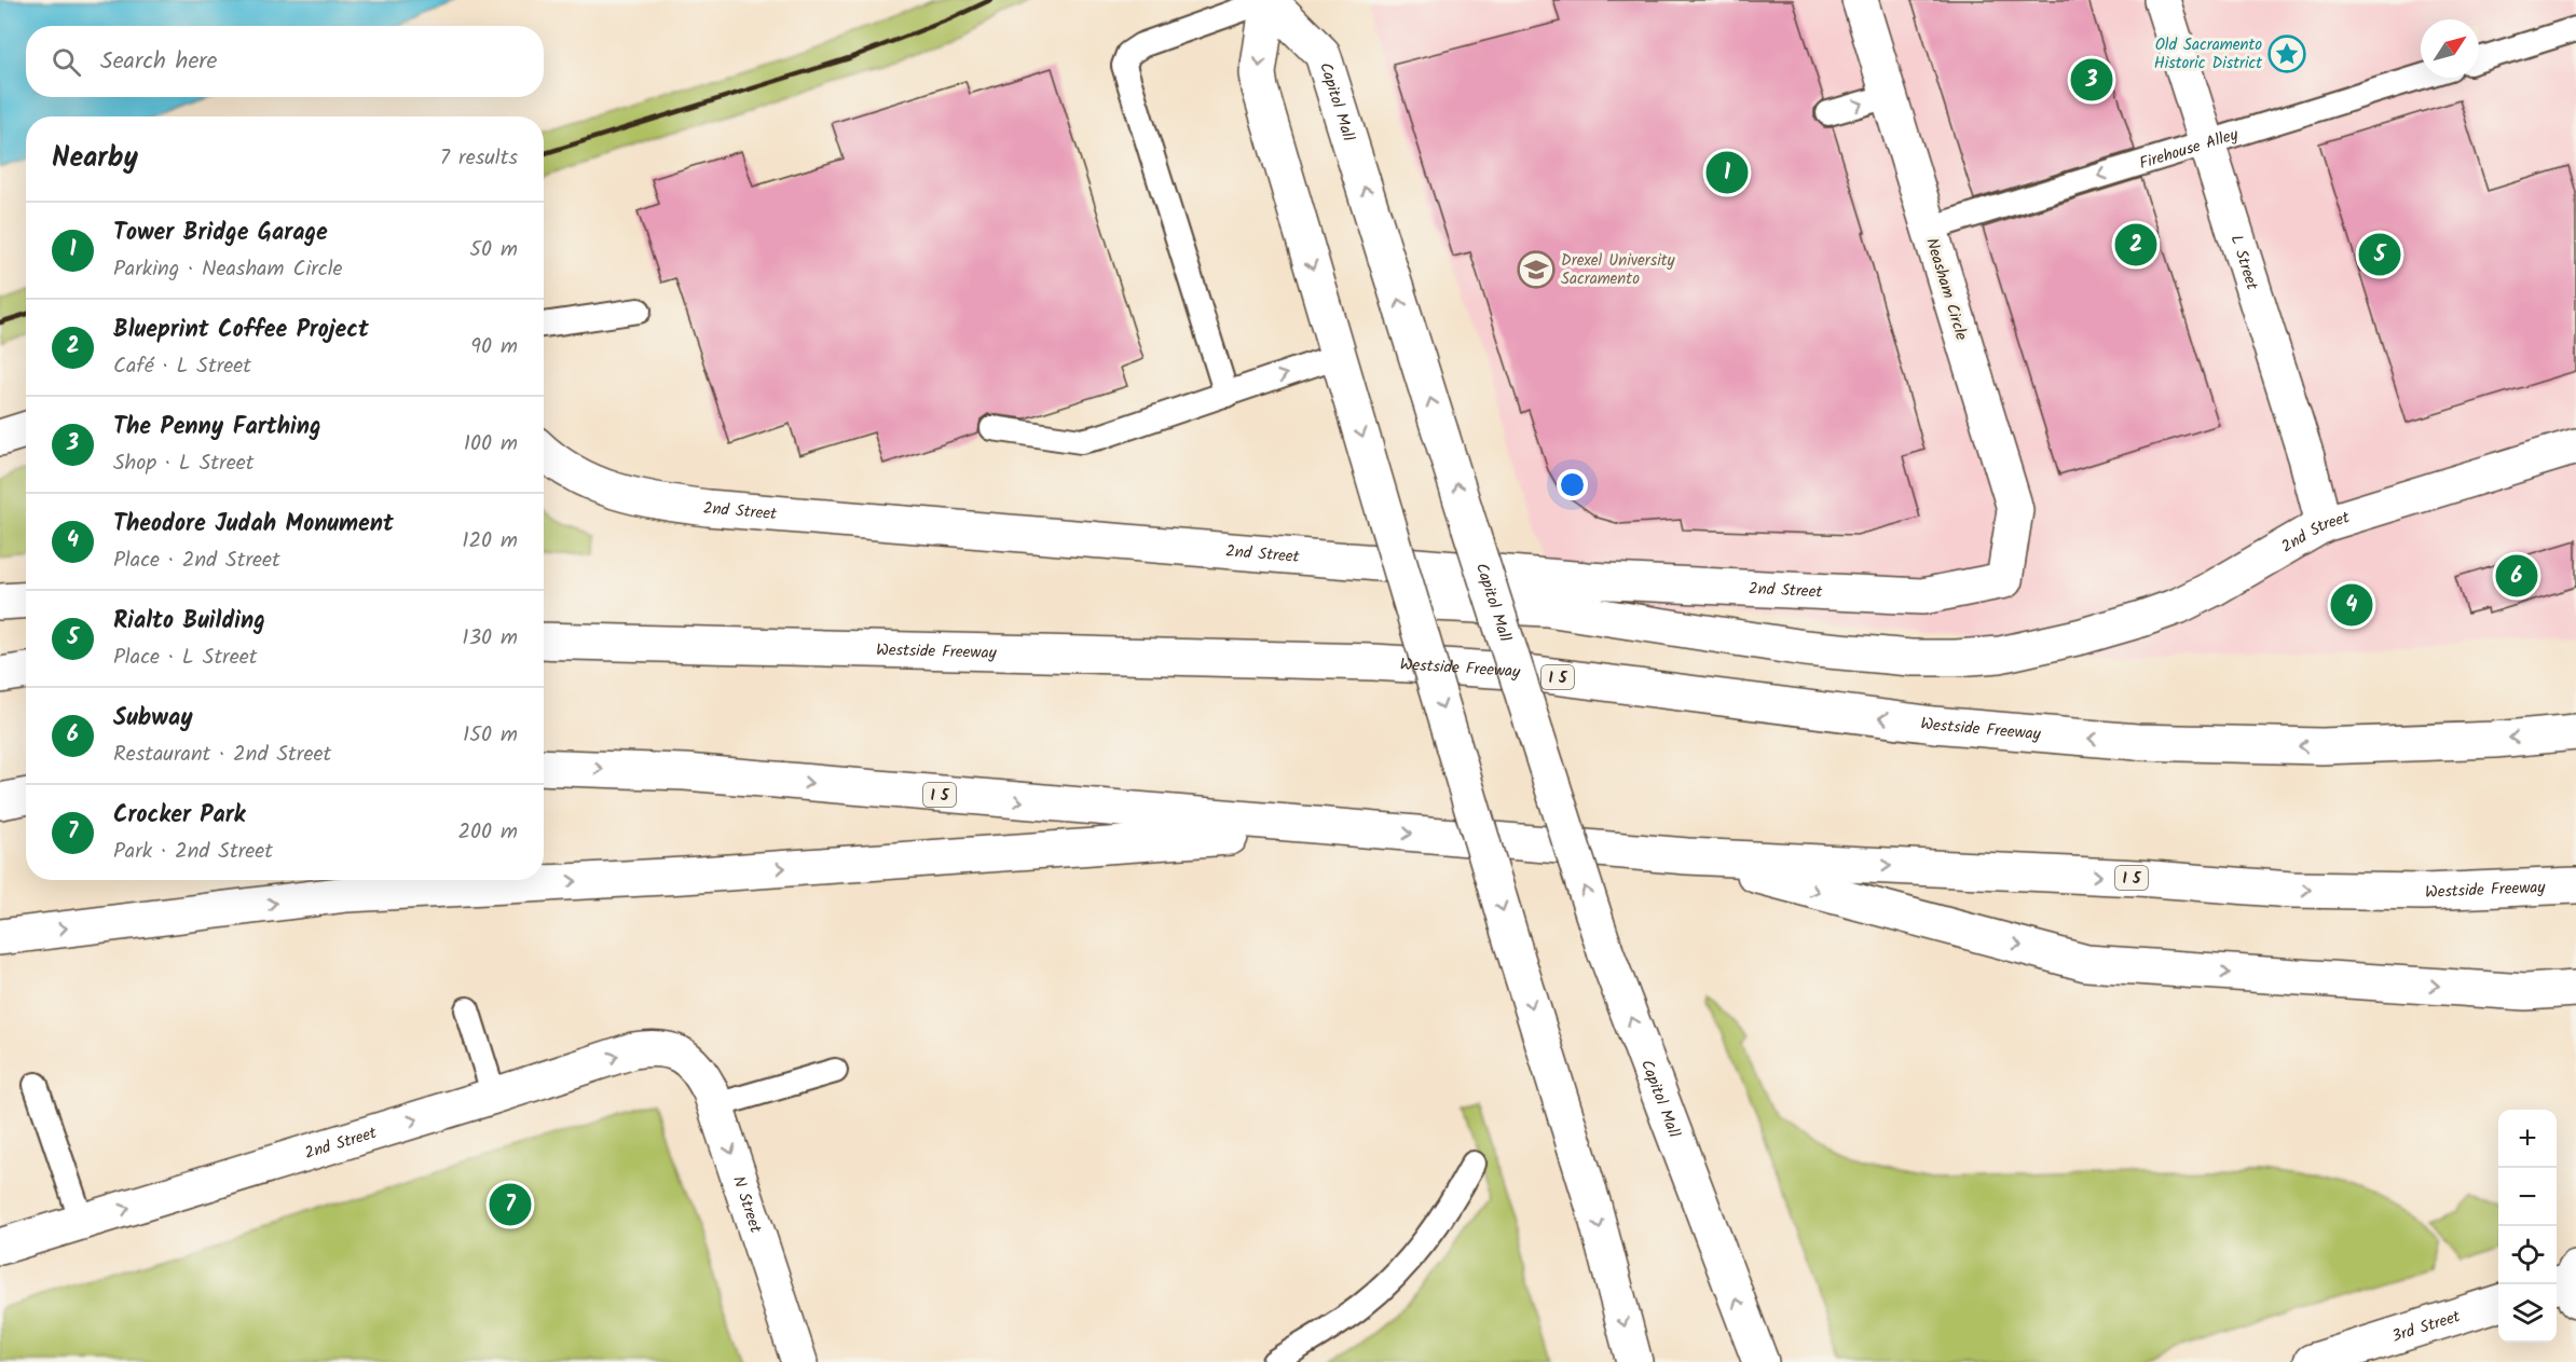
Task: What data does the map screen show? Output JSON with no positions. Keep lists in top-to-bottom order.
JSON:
{
  "streets": {
    "main road": [
      "Capitol Mall",
      "L Street",
      "Neasham Circle",
      "2nd Street",
      "Westside Freeway",
      "I 5",
      "N Street",
      "3rd Street"
    ],
    "lane": ["Firehouse Alley"]
  },
  "crossings": [
    ["Capitol Mall", "2nd Street"],
    ["Firehouse Alley", "L Street"],
    ["Firehouse Alley", "Neasham Circle"],
    ["L Street", "2nd Street"],
    ["Neasham Circle", "2nd Street"],
    ["2nd Street", "N Street"]
  ],
  "one_way": ["Firehouse Alley", "N Street"],
  "places": {
    "place": ["Old Sacramento Historic District"],
    "school or university": ["Drexel University Sacramento"]
  },
  "north": "top right",
  "page": {
    "search": "Search here",
    "pins": [
      "3",
      "1",
      "2",
      "5",
      "6",
      "4",
      "7"
    ],
    "heading": ["Nearby", "7 results"],
    "list": [
      {
        "mark": "1",
        "name": "Tower Bridge Garage",
        "note": "Parking · Neasham Circle",
        "value": "50 m"
      },
      {
        "mark": "2",
        "name": "Blueprint Coffee Project",
        "note": "Café · L Street",
        "value": "90 m"
      },
      {
        "mark": "3",
        "name": "The Penny Farthing",
        "note": "Shop · L Street",
        "value": "100 m"
      },
      {
        "mark": "4",
        "name": "Theodore Judah Monument",
        "note": "Place · 2nd Street",
        "value": "120 m"
      },
      {
        "mark": "5",
        "name": "Rialto Building",
        "note": "Place · L Street",
        "value": "130 m"
      },
      {
        "mark": "6",
        "name": "Subway",
        "note": "Restaurant · 2nd Street",
        "value": "150 m"
      },
      {
        "mark": "7",
        "name": "Crocker Park",
        "note": "Park · 2nd Street",
        "value": "200 m"
      }
    ],
    "map_buttons": ["+", "−"]
  }
}
